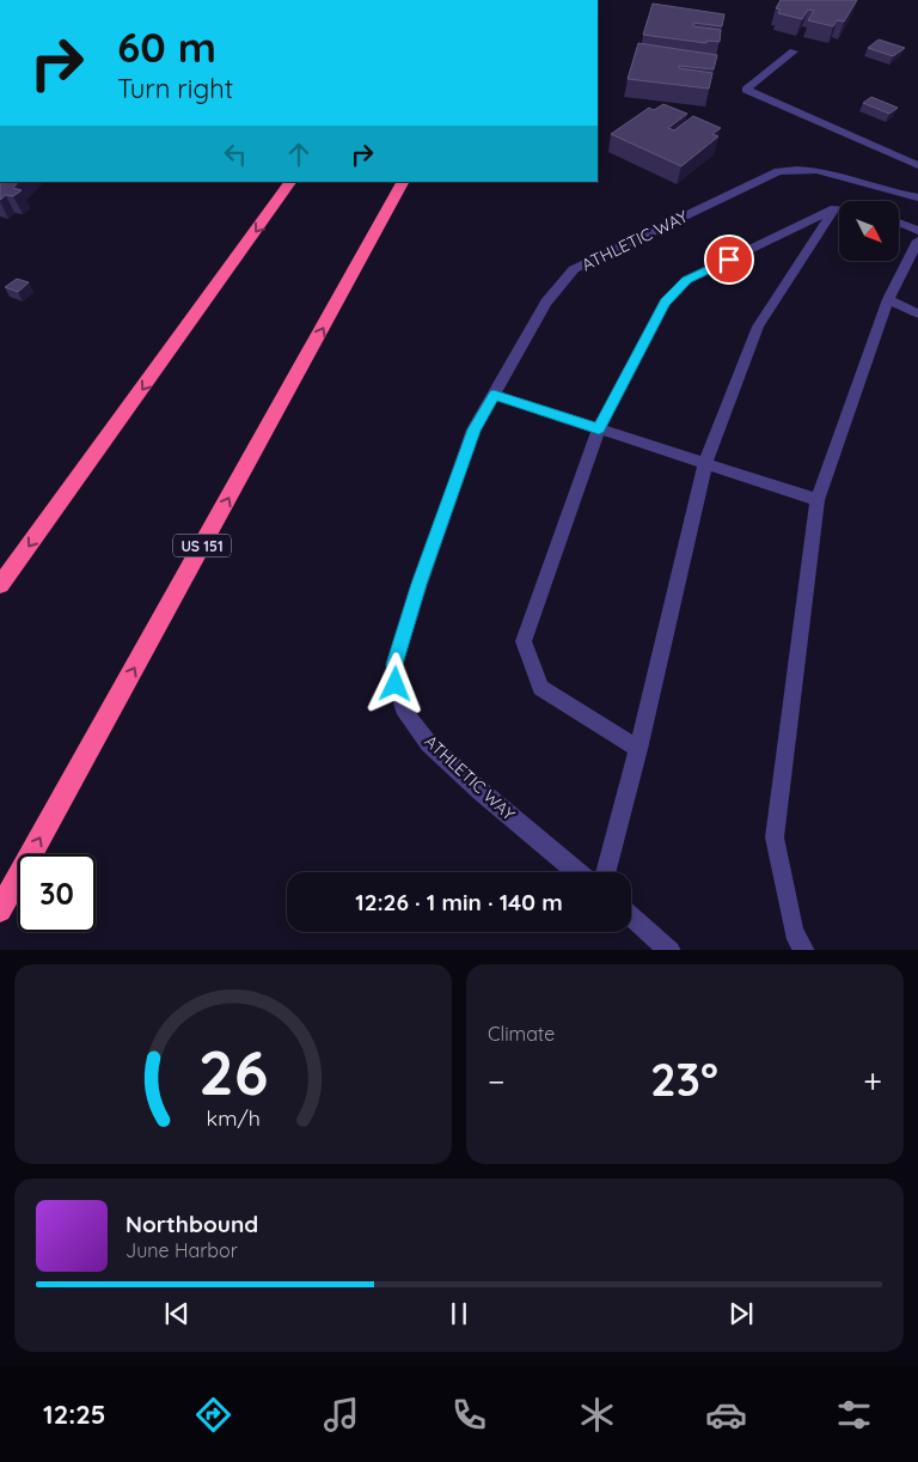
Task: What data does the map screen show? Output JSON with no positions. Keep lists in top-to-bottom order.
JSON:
{
  "streets": {
    "highway": ["US 151"],
    "street": ["ATHLETIC WAY"]
  },
  "north": "bottom right",
  "page": {
    "turn": ["60 m", "Turn right"],
    "limit": "30",
    "trip": "12:26 · 1 min · 140 m",
    "tile": "Climate",
    "heat": ["−", "23°", "+"],
    "song": ["Northbound", "June Harbor"],
    "tabs": "12:25",
    "gauge": ["26", "km/h"]
  }
}
